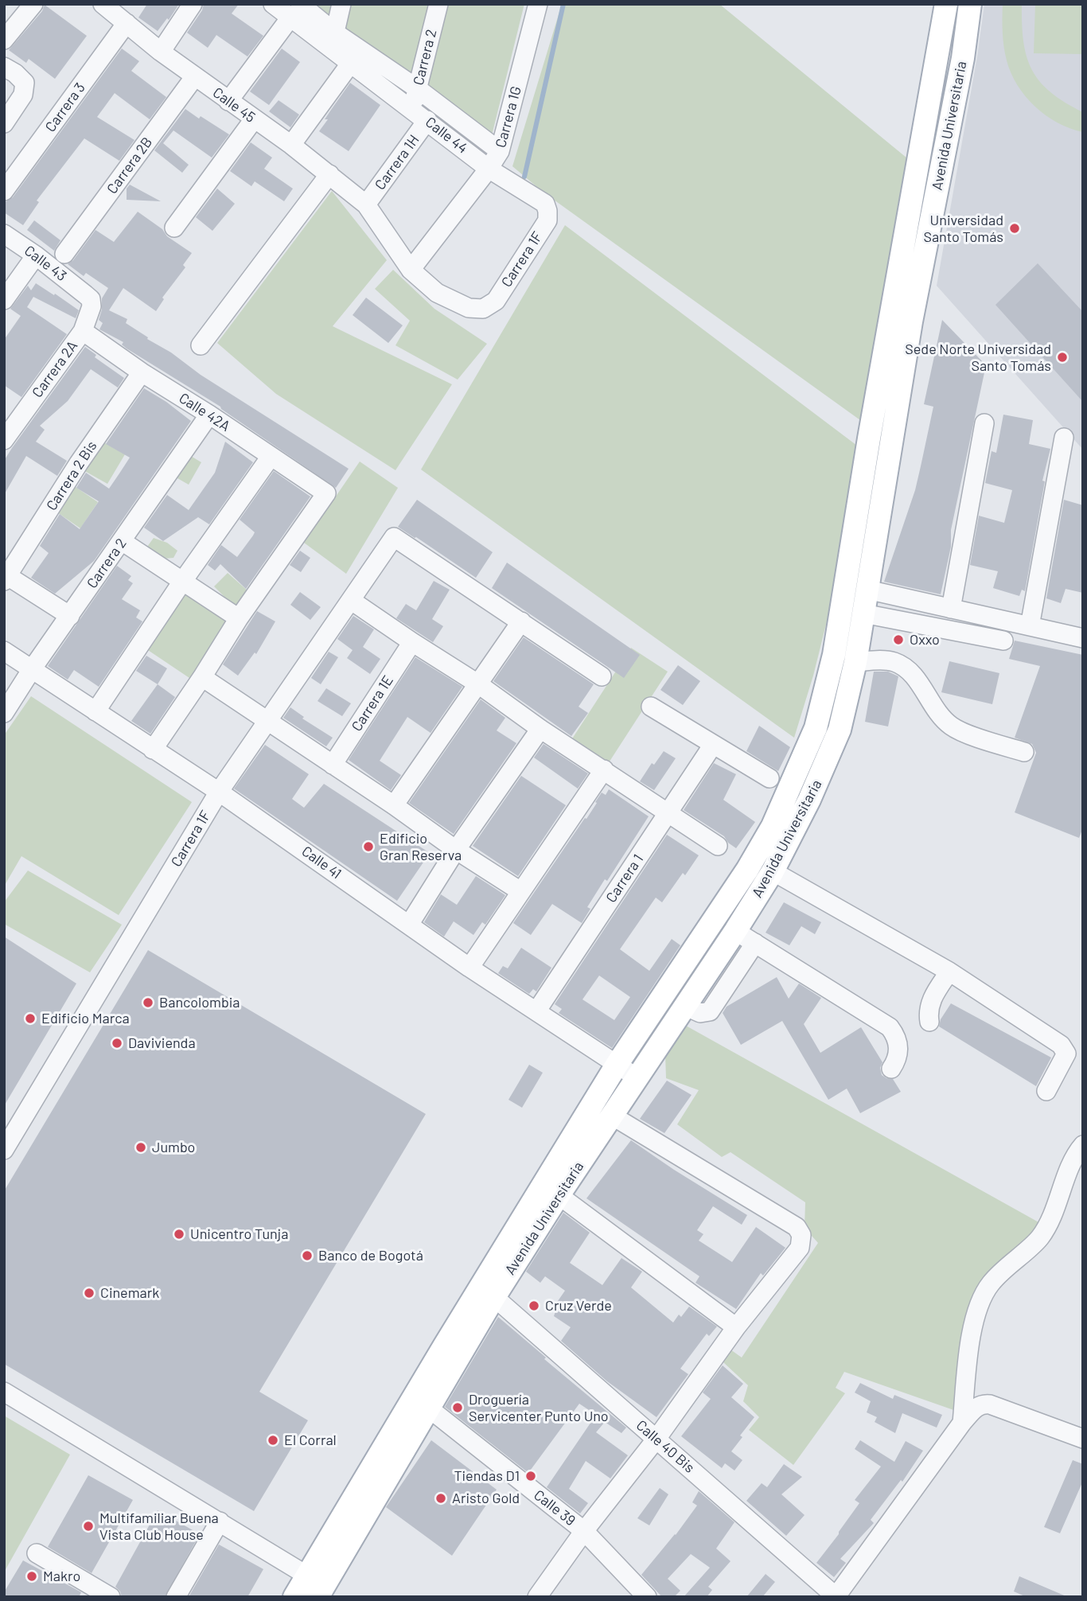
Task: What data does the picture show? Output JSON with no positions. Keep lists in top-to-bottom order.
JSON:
{
  "streets": {
    "main road": ["Avenida Universitaria"],
    "street": [
      "Carrera 2",
      "Calle 45",
      "Carrera 3",
      "Carrera 1G",
      "Calle 44",
      "Carrera 1H",
      "Carrera 2B",
      "Carrera 1F",
      "Calle 43",
      "Carrera 2A",
      "Calle 42A",
      "Carrera 2 Bis",
      "Carrera 1E",
      "Calle 41",
      "Carrera 1",
      "Calle 40 Bis",
      "Calle 39"
    ]
  },
  "crossings": [
    ["Carrera 2", "Calle 44"],
    ["Carrera 2", "Calle 42A"],
    ["Carrera 2", "Calle 41"],
    ["Calle 45", "Carrera 3"],
    ["Calle 45", "Carrera 1H"],
    ["Calle 45", "Carrera 2B"],
    ["Carrera 1G", "Calle 44"],
    ["Carrera 1G", "Carrera 1F"],
    ["Avenida Universitaria", "Calle 41"],
    ["Avenida Universitaria", "Calle 40 Bis"],
    ["Avenida Universitaria", "Calle 39"],
    ["Calle 44", "Carrera 1H"],
    ["Calle 44", "Carrera 1F"],
    ["Carrera 1F", "Calle 41"],
    ["Calle 43", "Carrera 2A"],
    ["Carrera 2A", "Calle 42A"],
    ["Calle 42A", "Carrera 2 Bis"],
    ["Calle 41", "Carrera 1"]
  ],
  "places": [
    "Universidad Santo Tomás",
    "Sede Norte Universidad Santo Tomás",
    "Oxxo",
    "Edificio Gran Reserva",
    "Bancolombia",
    "Edificio Marca",
    "Davivienda",
    "Jumbo",
    "Unicentro Tunja",
    "Banco de Bogotá",
    "Cinemark",
    "Cruz Verde",
    "Droguería Servicenter Punto Uno",
    "El Corral",
    "Tiendas D1",
    "Aristo Gold",
    "Multifamiliar Buena Vista Club House",
    "Makro"
  ]
}
